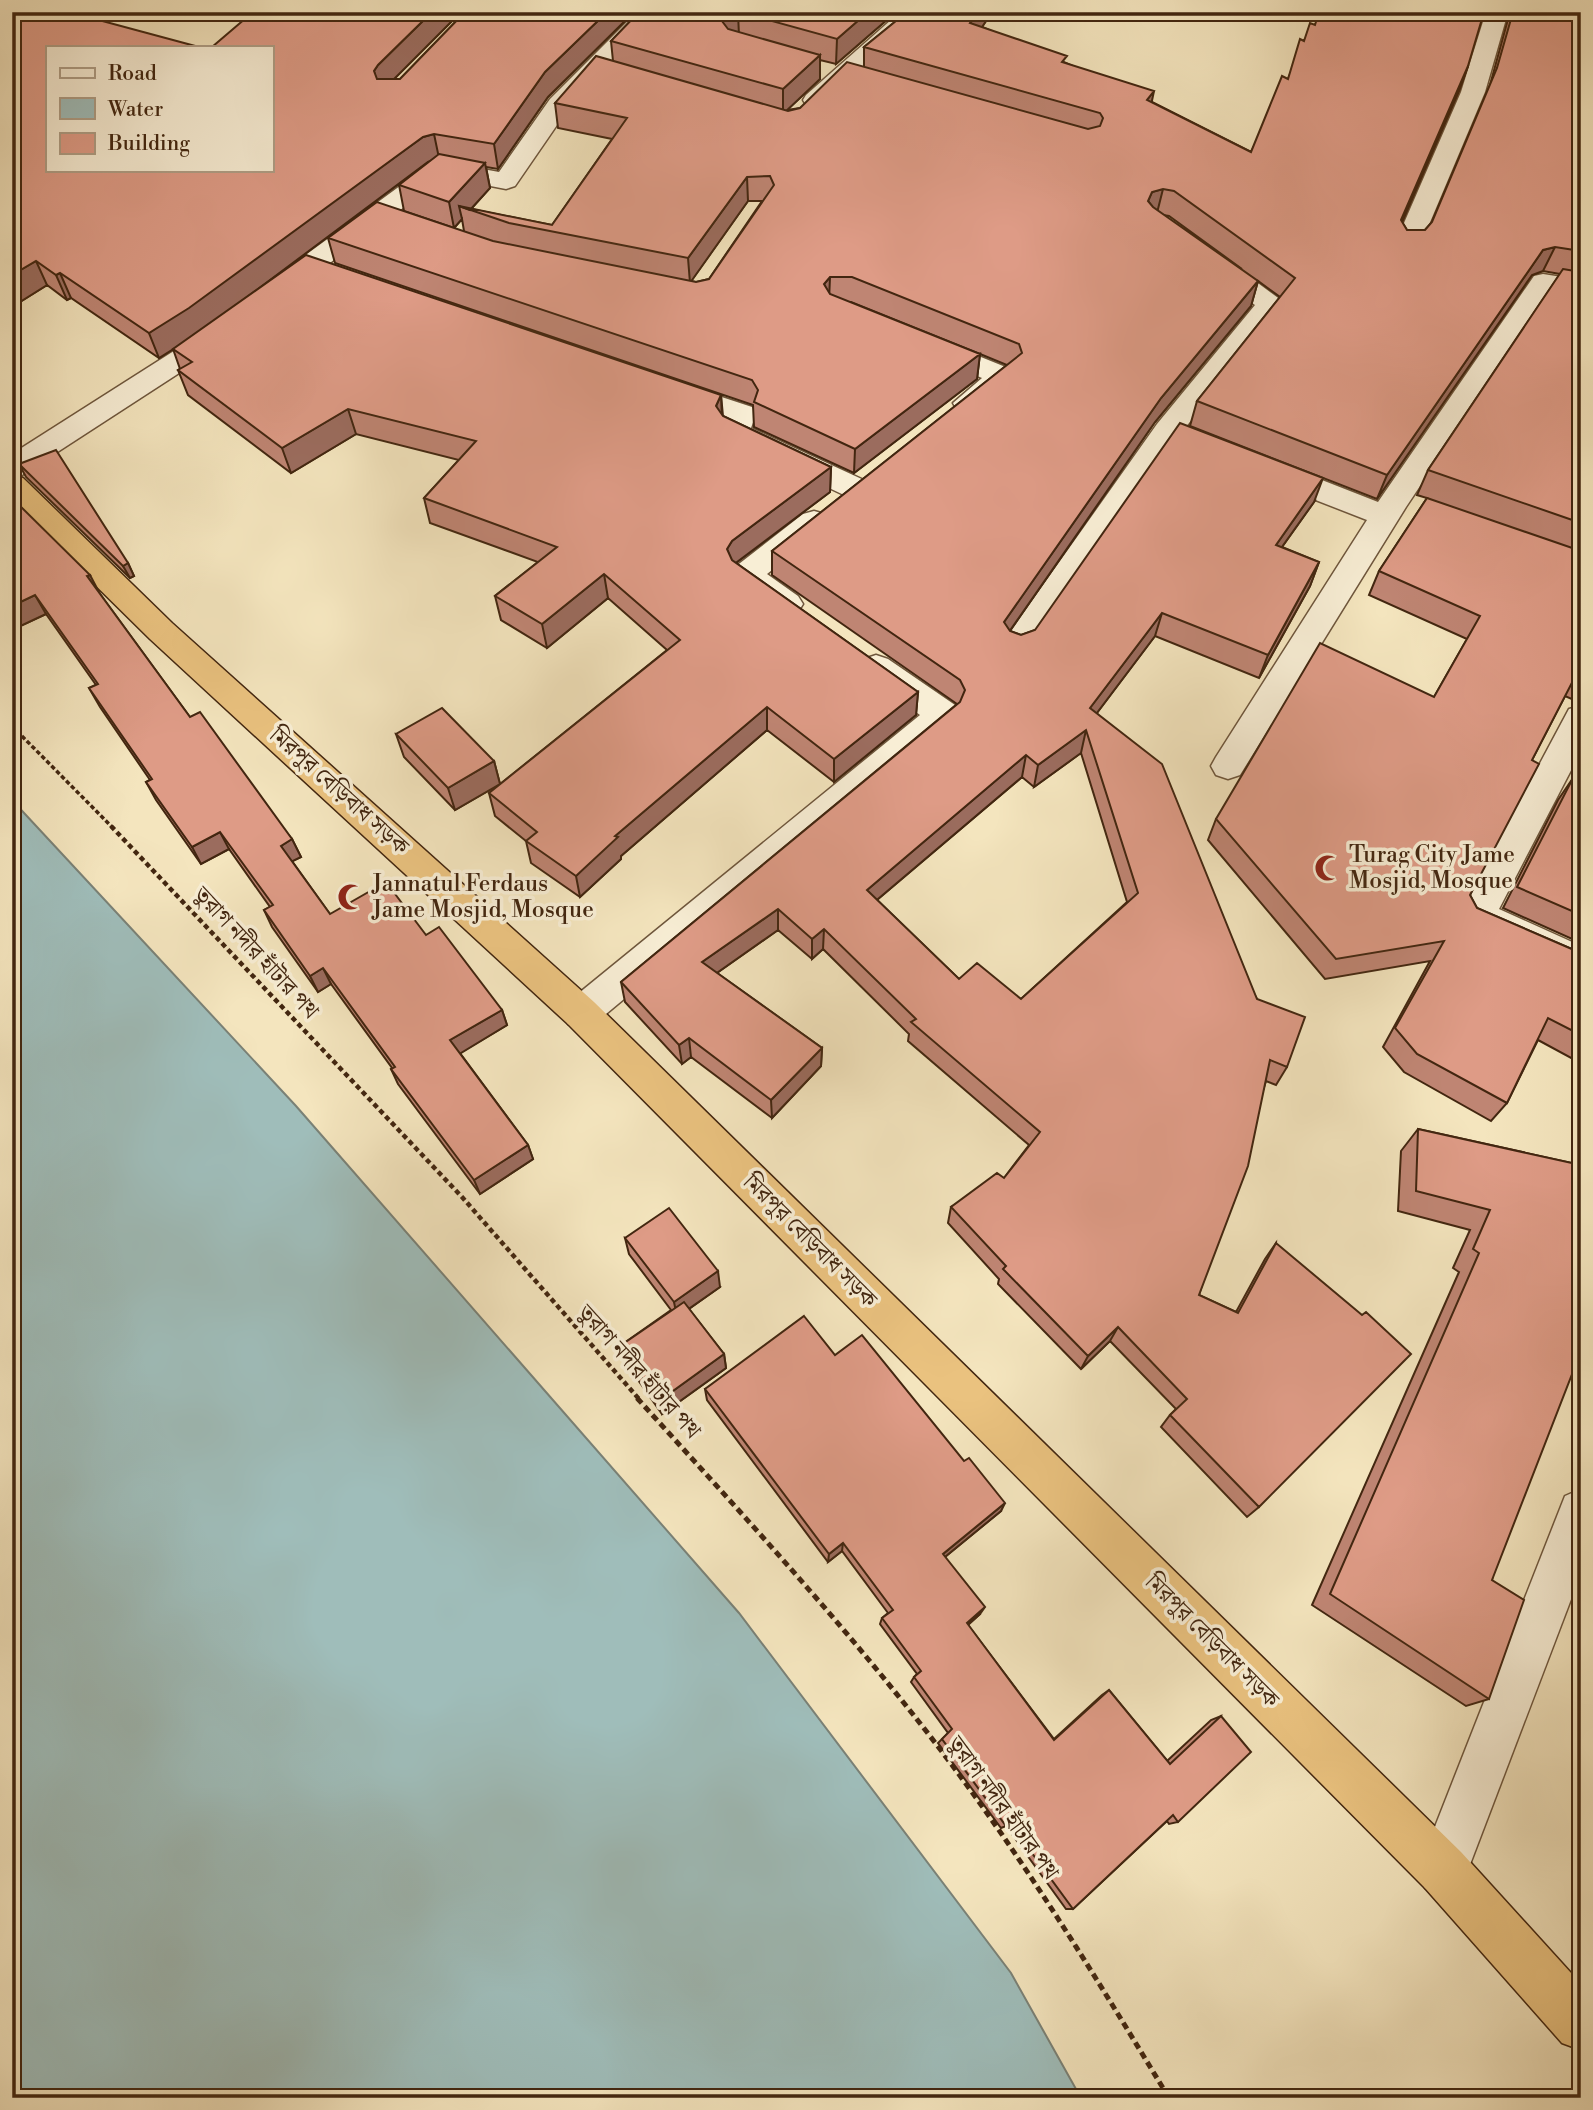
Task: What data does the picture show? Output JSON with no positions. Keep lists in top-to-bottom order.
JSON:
{
  "streets": {
    "highway": ["মিরপুর বেড়িবাধ সড়ক"],
    "path": ["তুরাগ নদীর হাঁটার পথ"]
  },
  "places": {
    "mosque": ["Turag City Jame Mosjid, Mosque", "Jannatul Ferdaus Jame Mosjid, Mosque"]
  },
  "legend": ["Road", "Water", "Building"]
}
